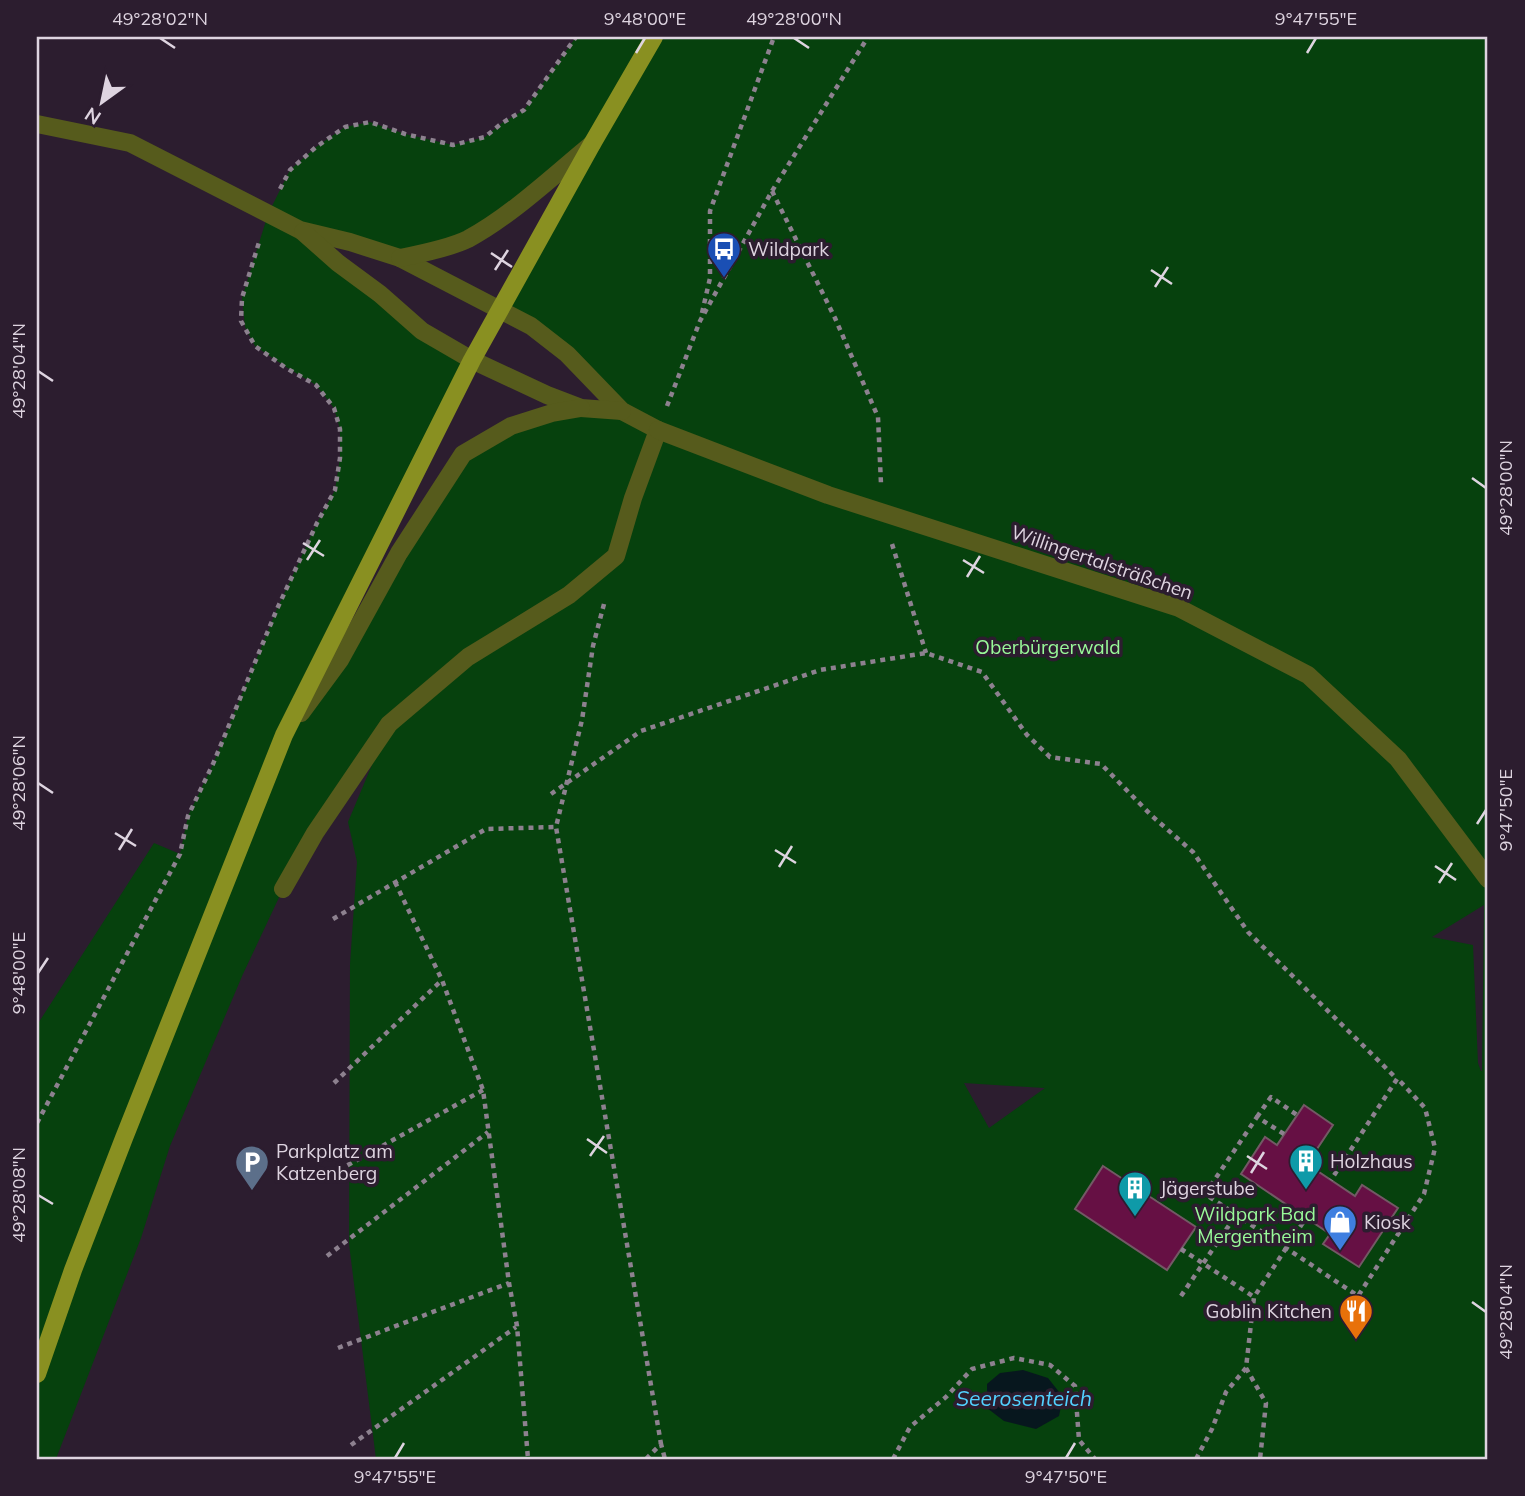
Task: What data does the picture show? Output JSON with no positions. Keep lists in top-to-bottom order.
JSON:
{
  "streets": {
    "street": ["Willingertalsträßchen"]
  },
  "water": ["Seerosenteich"],
  "parks": ["Oberbürgerwald", "Wildpark Bad Mergentheim"],
  "places": {
    "bus stop": ["Wildpark"],
    "building": ["Holzhaus", "Jägerstube"],
    "parking": ["Parkplatz am Katzenberg"],
    "shop": ["Kiosk"],
    "restaurant": ["Goblin Kitchen"]
  },
  "north": "bottom left",
  "coordinates": [
    "49°28'02\"N",
    "9°48'00\"E",
    "49°28'00\"N",
    "9°47'55\"E",
    "49°28'04\"N",
    "49°28'06\"N",
    "9°47'50\"E",
    "49°28'08\"N"
  ]
}
